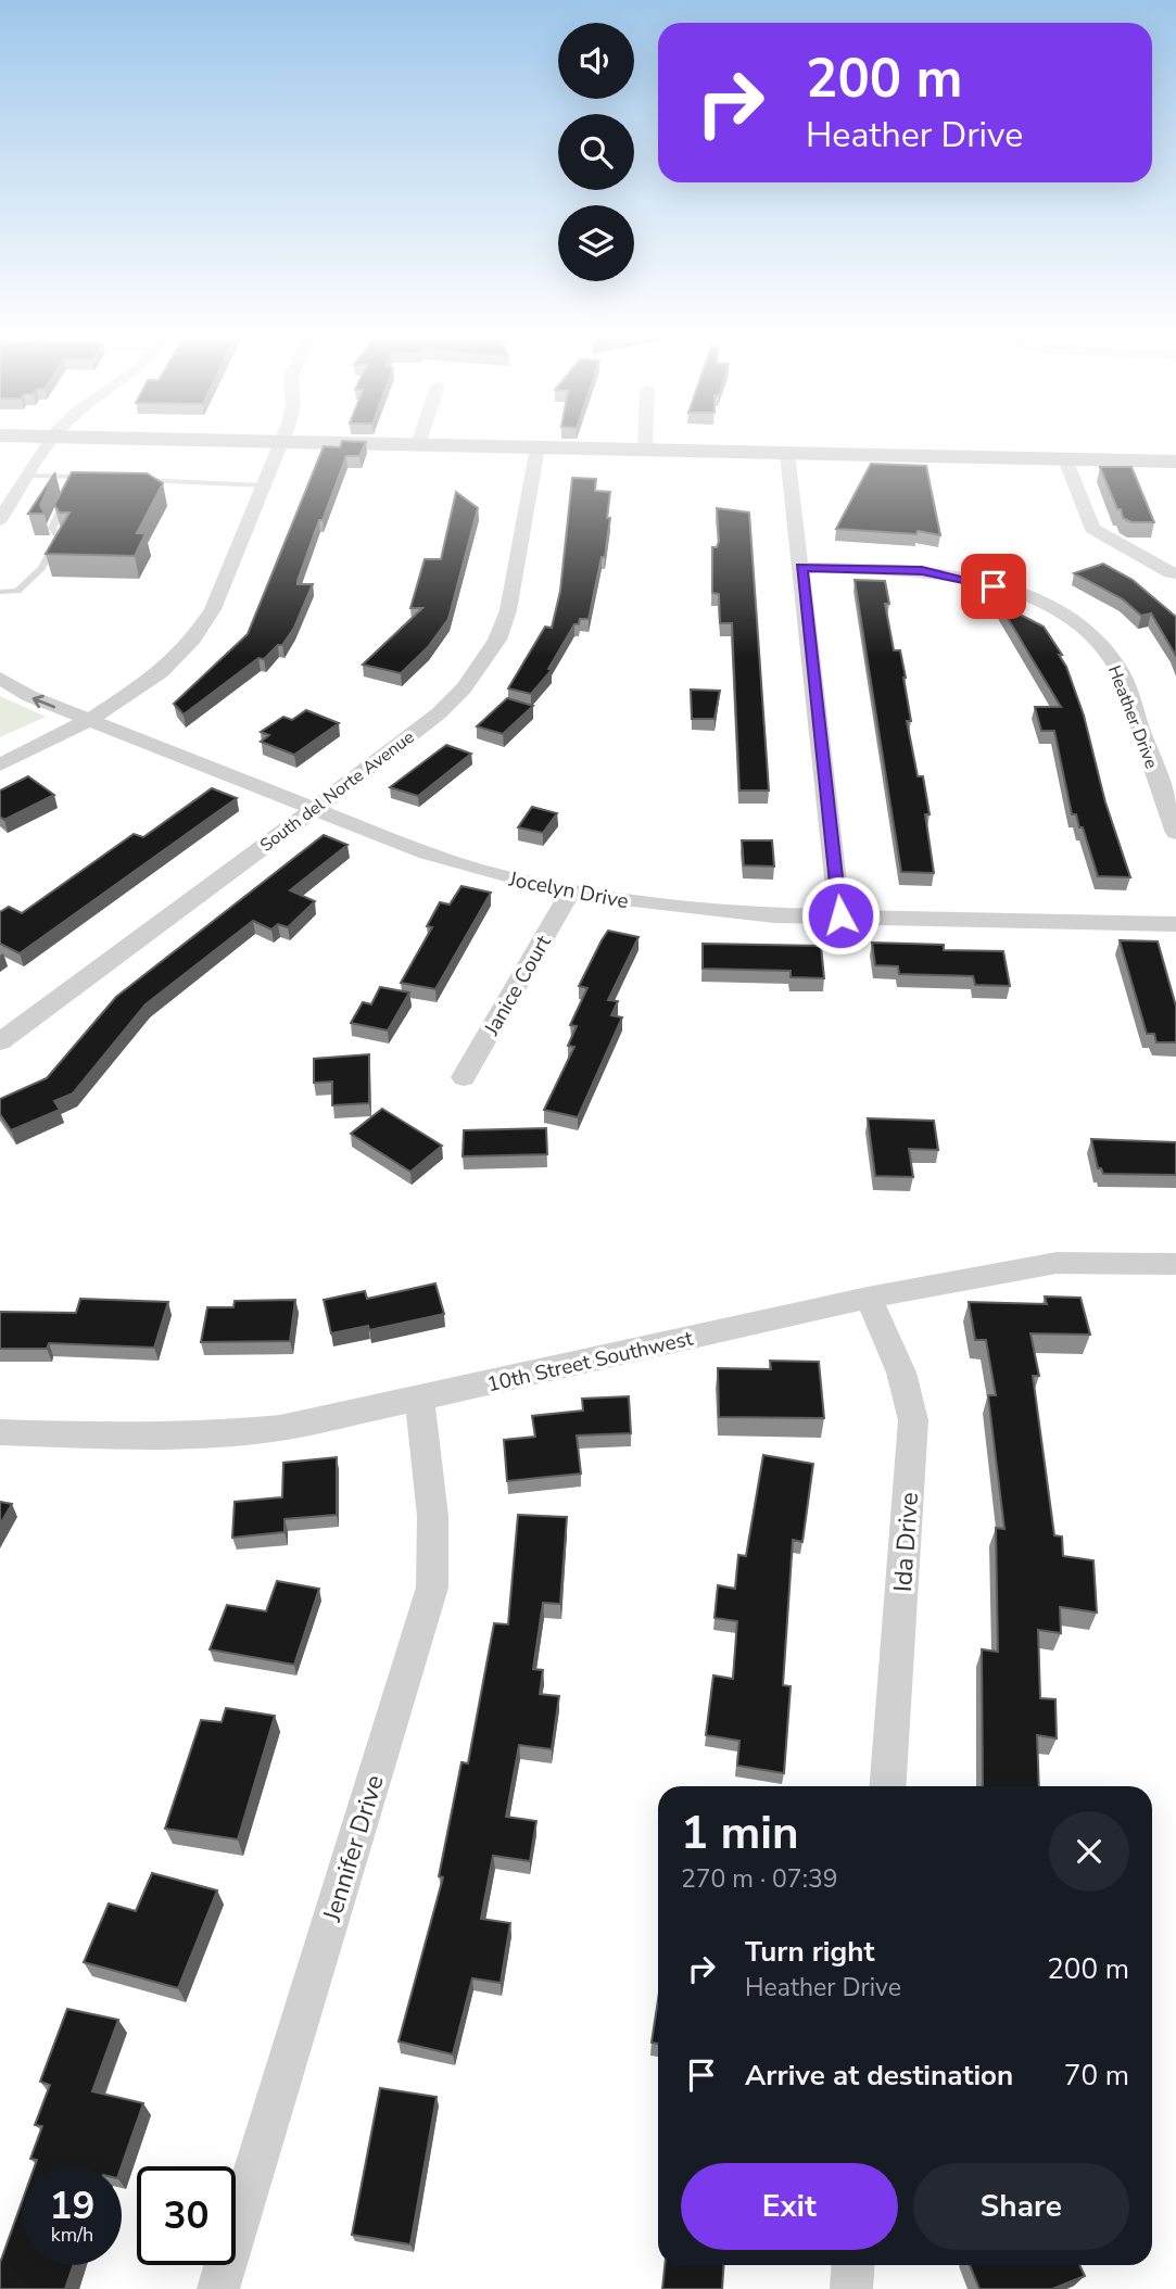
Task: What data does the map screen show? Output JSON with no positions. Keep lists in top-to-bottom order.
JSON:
{
  "streets": {
    "street": [
      "Heather Drive",
      "South del Norte Avenue",
      "Jocelyn Drive",
      "Janice Court",
      "10th Street Southwest",
      "Ida Drive",
      "Jennifer Drive"
    ]
  },
  "crossings": [
    ["South del Norte Avenue", "Jocelyn Drive"],
    ["Jocelyn Drive", "Janice Court"],
    ["10th Street Southwest", "Ida Drive"],
    ["10th Street Southwest", "Jennifer Drive"]
  ],
  "page": {
    "turn": ["200 m", "Heather Drive"],
    "heading": ["1 min", "270 m · 07:39"],
    "list": [
      {
        "name": "Turn right",
        "note": "Heather Drive",
        "value": "200 m"
      },
      {
        "name": "Arrive at destination",
        "value": "70 m"
      }
    ],
    "buttons": ["Exit", "Share"],
    "speed": "19 km/h",
    "limit": "30"
  }
}
